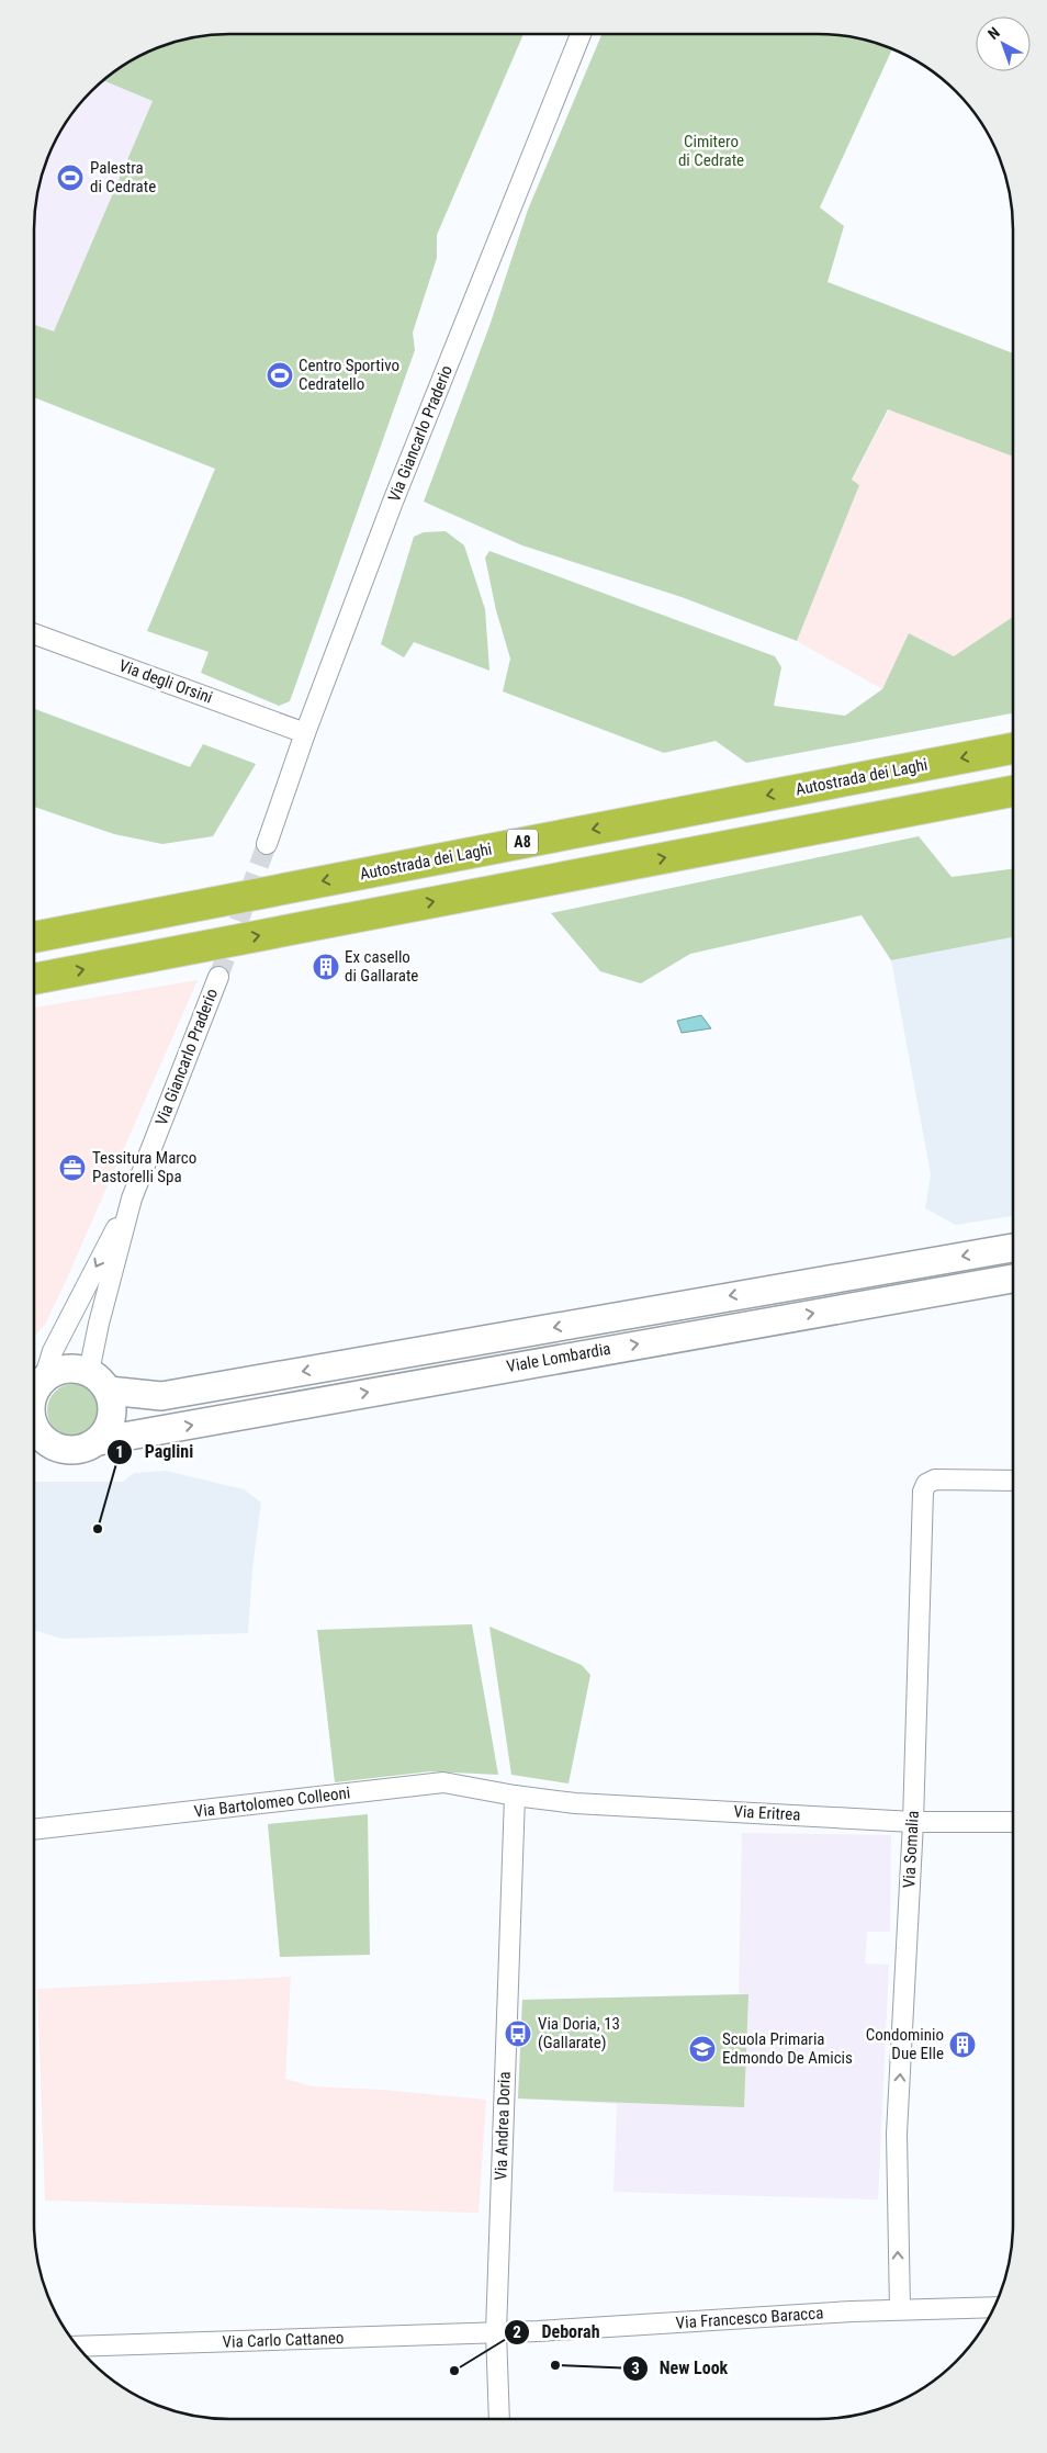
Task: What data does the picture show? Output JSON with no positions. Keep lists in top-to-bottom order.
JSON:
{
  "streets": {
    "highway": ["Autostrada dei Laghi", "A8"],
    "main road": ["Viale Lombardia"],
    "street": [
      "Via Giancarlo Praderio",
      "Via degli Orsini",
      "Via Bartolomeo Colleoni",
      "Via Eritrea",
      "Via Somalia",
      "Via Andrea Doria",
      "Via Francesco Baracca",
      "Via Carlo Cattaneo"
    ]
  },
  "crossings": [
    ["Via Giancarlo Praderio", "Via degli Orsini"],
    ["Via Bartolomeo Colleoni", "Via Eritrea"],
    ["Via Bartolomeo Colleoni", "Via Andrea Doria"],
    ["Via Eritrea", "Via Somalia"],
    ["Via Eritrea", "Via Andrea Doria"],
    ["Via Somalia", "Via Francesco Baracca"],
    ["Via Andrea Doria", "Via Francesco Baracca"],
    ["Via Andrea Doria", "Via Carlo Cattaneo"],
    ["Via Francesco Baracca", "Via Carlo Cattaneo"]
  ],
  "one_way": ["Via Somalia"],
  "parks": ["Cimitero di Cedrate"],
  "places": {
    "sports": ["Palestra di Cedrate", "Centro Sportivo Cedratello"],
    "building": ["Ex casello di Gallarate", "Condominio Due Elle"],
    "office": ["Tessitura Marco Pastorelli Spa"],
    "other": ["Paglini", "New Look", "Deborah"],
    "bus stop": ["Via Doria, 13 (Gallarate)"],
    "school or university": ["Scuola Primaria Edmondo De Amicis"]
  },
  "north": "top left"
}
